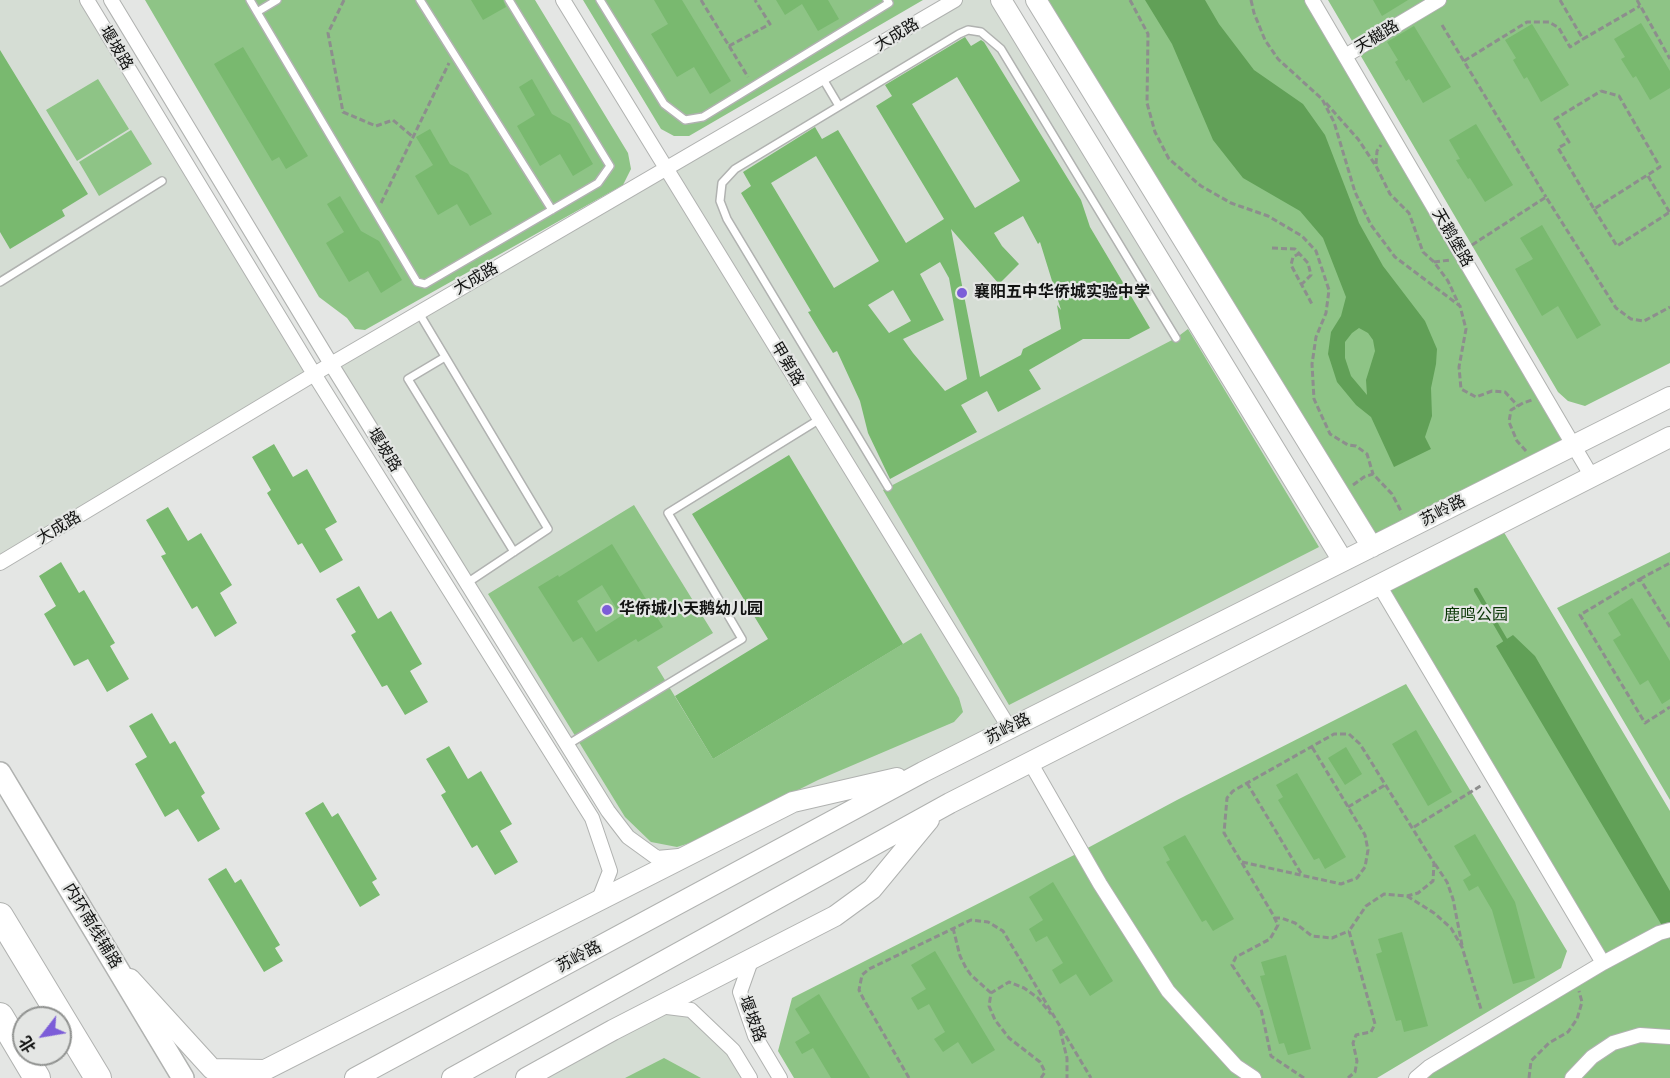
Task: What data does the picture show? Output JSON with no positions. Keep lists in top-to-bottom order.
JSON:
{
  "streets": {
    "main road": ["苏岭路", "内环南线辅路"],
    "street": [
      "大成路",
      "天樾路",
      "堰坡路",
      "天鹅堡路",
      "甲第路"
    ]
  },
  "crossings": [
    ["大成路", "堰坡路"],
    ["大成路", "甲第路"],
    ["天樾路", "天鹅堡路"],
    ["天鹅堡路", "苏岭路"],
    ["甲第路", "苏岭路"]
  ],
  "parks": ["鹿鸣公园"],
  "places": ["襄阳五中华侨城实验中学", "华侨城小天鹅幼儿园"],
  "north": "bottom left"
}
